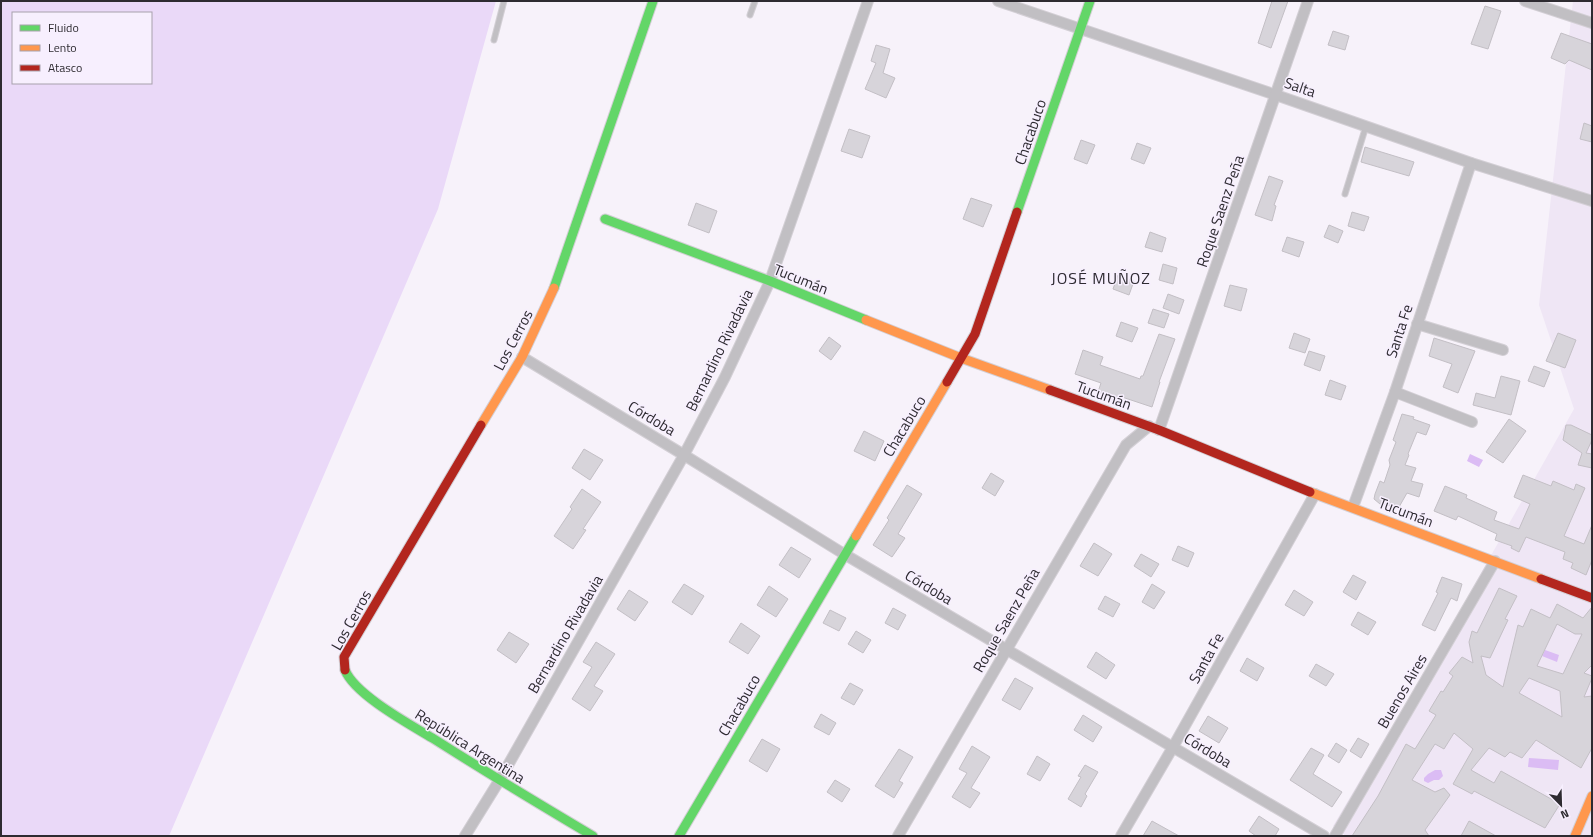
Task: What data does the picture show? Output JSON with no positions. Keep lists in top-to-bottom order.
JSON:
{
  "streets": {
    "street": [
      "Salta",
      "Chacabuco",
      "Roque Saenz Peña",
      "Tucumán",
      "Santa Fe",
      "Los Cerros",
      "Bernardino Rivadavia",
      "Córdoba",
      "Buenos Aires",
      "República Argentina"
    ]
  },
  "crossings": [
    ["Salta", "Chacabuco"],
    ["Salta", "Roque Saenz Peña"],
    ["Salta", "Santa Fe"],
    ["Chacabuco", "Tucumán"],
    ["Chacabuco", "Córdoba"],
    ["Roque Saenz Peña", "Tucumán"],
    ["Roque Saenz Peña", "Córdoba"],
    ["Tucumán", "Santa Fe"],
    ["Tucumán", "Bernardino Rivadavia"],
    ["Tucumán", "Buenos Aires"],
    ["Santa Fe", "Córdoba"],
    ["Los Cerros", "Córdoba"],
    ["Los Cerros", "República Argentina"],
    ["Bernardino Rivadavia", "Córdoba"],
    ["Bernardino Rivadavia", "República Argentina"]
  ],
  "districts": ["JOSÉ MUÑOZ"],
  "legend": ["Fluido", "Lento", "Atasco"],
  "north": "bottom right"
}
